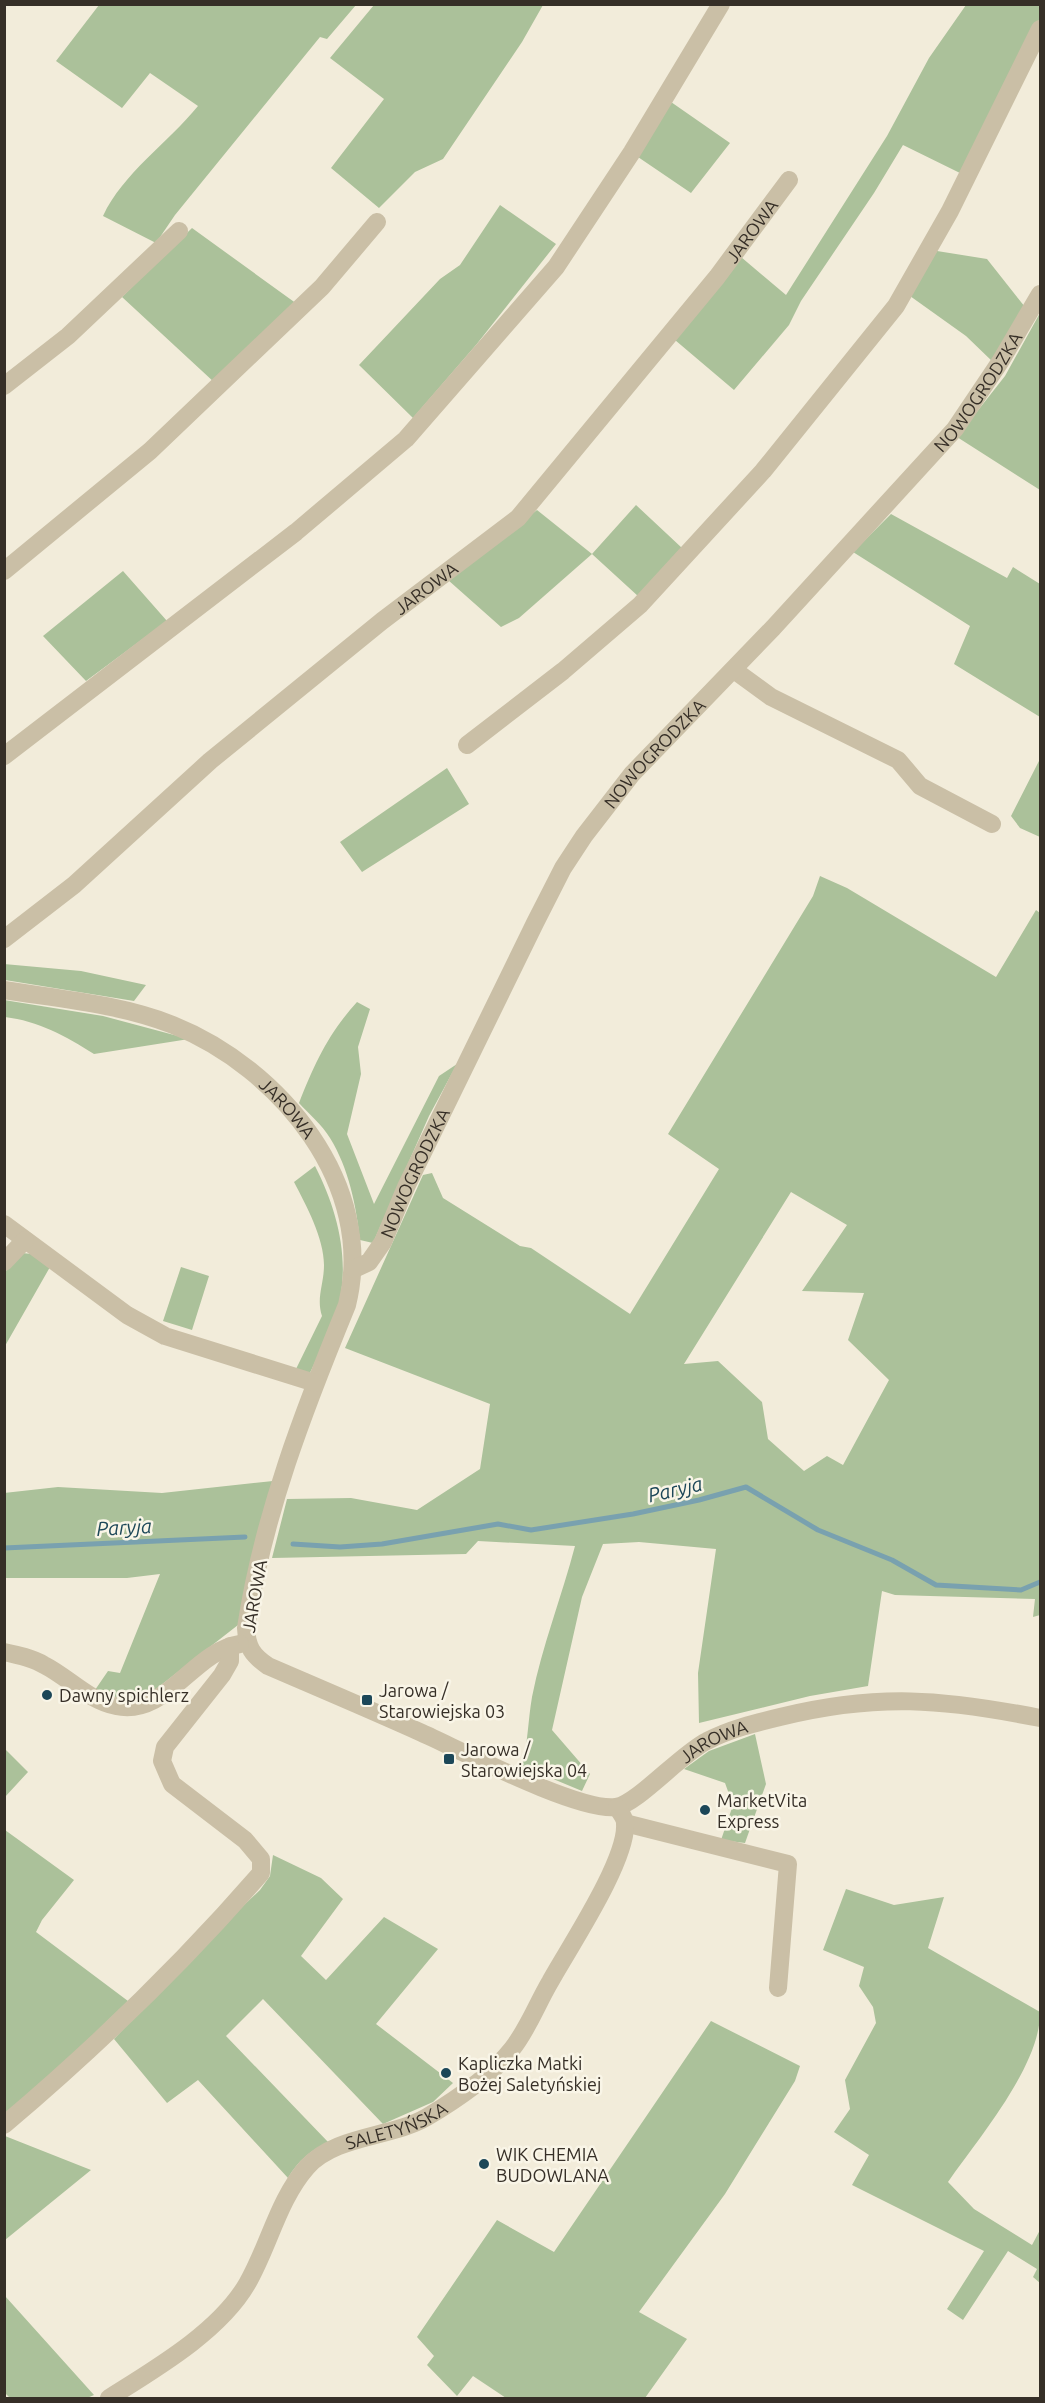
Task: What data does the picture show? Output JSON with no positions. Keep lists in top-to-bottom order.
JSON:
{
  "streets": {
    "street": ["JAROWA", "NOWOGRODZKA", "SALETYŃSKA"]
  },
  "crossings": [
    ["JAROWA", "NOWOGRODZKA"],
    ["JAROWA", "SALETYŃSKA"]
  ],
  "water": ["Paryja"],
  "places": {
    "other": [
      "Dawny spichlerz",
      "MarketVita Express",
      "Kapliczka Matki Bożej Saletyńskiej",
      "WIK CHEMIA BUDOWLANA"
    ],
    "transit": ["Jarowa / Starowiejska 03", "Jarowa / Starowiejska 04"]
  }
}
